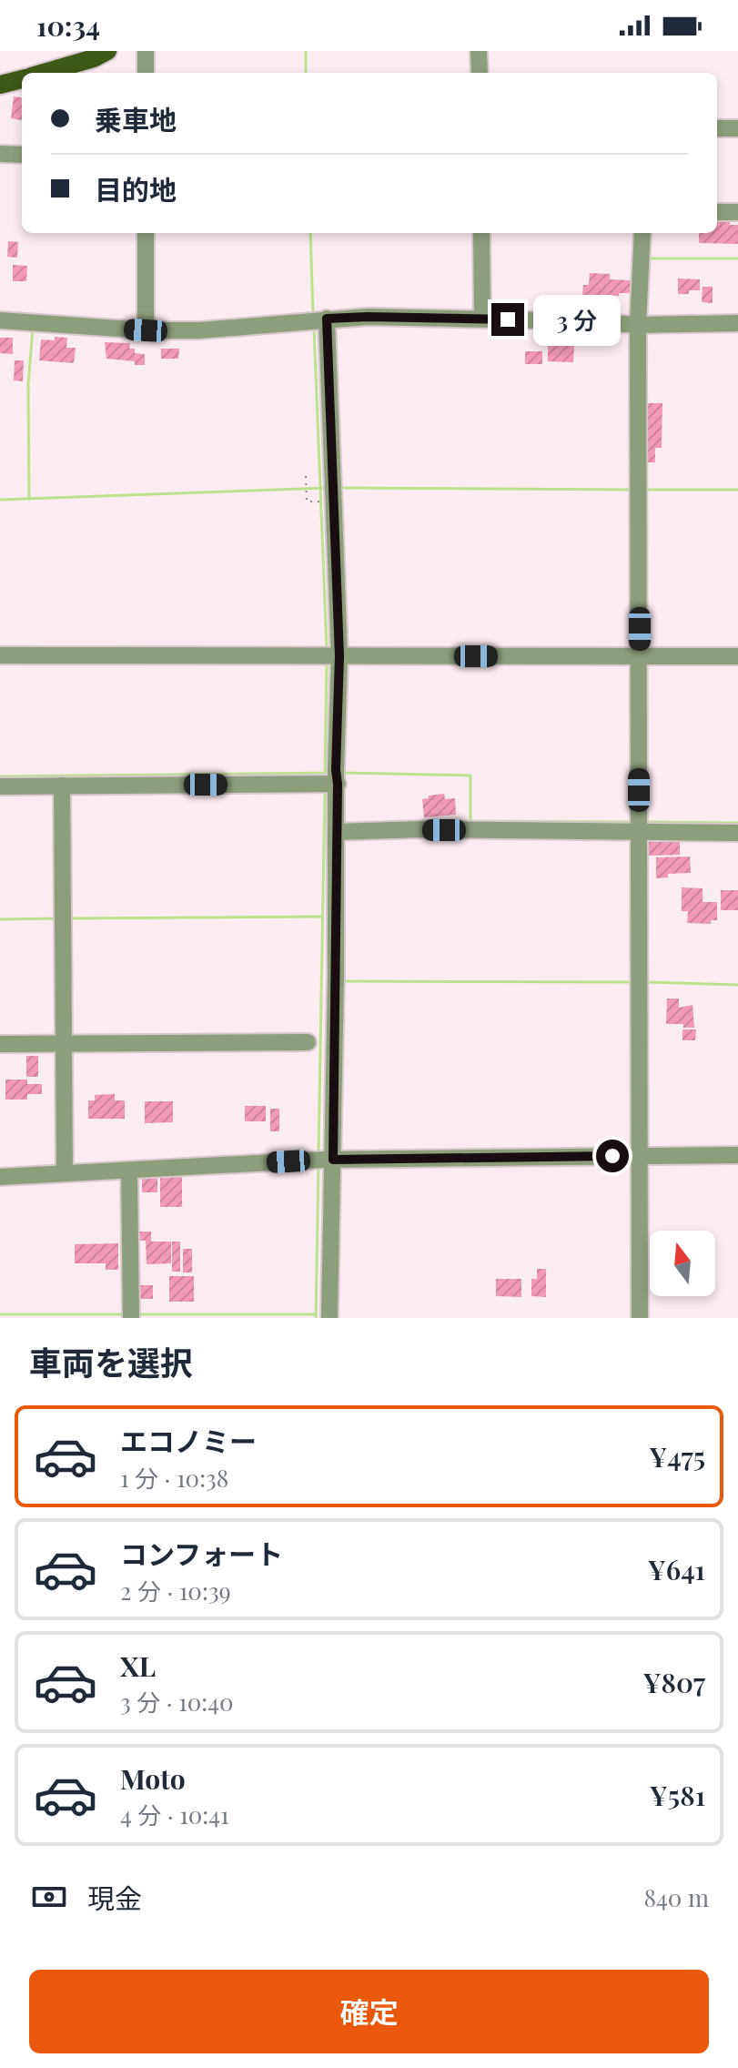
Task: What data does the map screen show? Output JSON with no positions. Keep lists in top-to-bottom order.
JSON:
{
  "north": "top",
  "page": {
    "status": "10:34",
    "banner": ["乗車地", "目的地"],
    "bubble": "3 分",
    "heading": "車両を選択",
    "list": [
      {
        "name": "エコノミー",
        "note": "1 分 · 10:38",
        "value": "¥475"
      },
      {
        "name": "コンフォート",
        "note": "2 分 · 10:39",
        "value": "¥641"
      },
      {
        "name": "XL",
        "note": "3 分 · 10:40",
        "value": "¥807"
      },
      {
        "name": "Moto",
        "note": "4 分 · 10:41",
        "value": "¥581"
      }
    ],
    "pay": ["現金", "840 m"],
    "buttons": "確定"
  }
}
